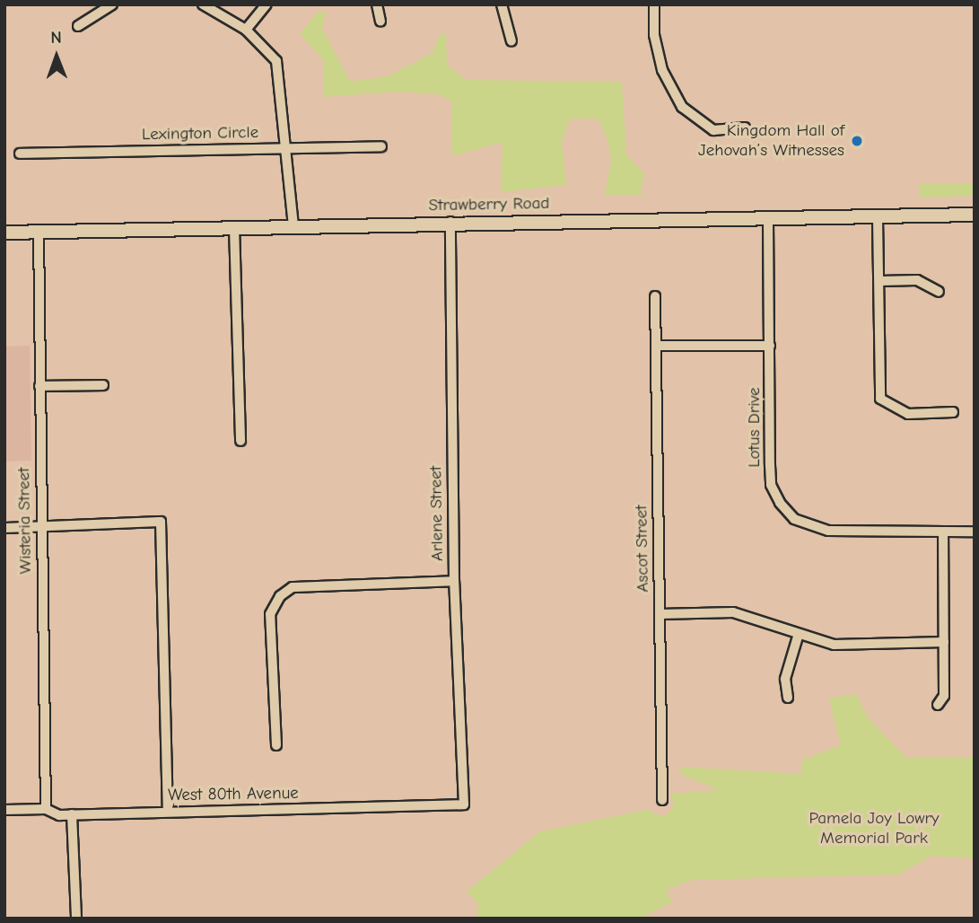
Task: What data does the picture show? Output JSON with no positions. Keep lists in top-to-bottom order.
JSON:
{
  "streets": {
    "street": [
      "Lexington Circle",
      "Strawberry Road",
      "Lotus Drive",
      "Arlene Street",
      "Wisteria Street",
      "Ascot Street",
      "West 80th Avenue"
    ]
  },
  "crossings": [
    ["Strawberry Road", "Lotus Drive"],
    ["Strawberry Road", "Arlene Street"],
    ["Strawberry Road", "Wisteria Street"],
    ["Arlene Street", "West 80th Avenue"],
    ["Wisteria Street", "West 80th Avenue"]
  ],
  "parks": ["Pamela Joy Lowry Memorial Park"],
  "places": ["Kingdom Hall of Jehovah’s Witnesses"],
  "north": "top"
}
